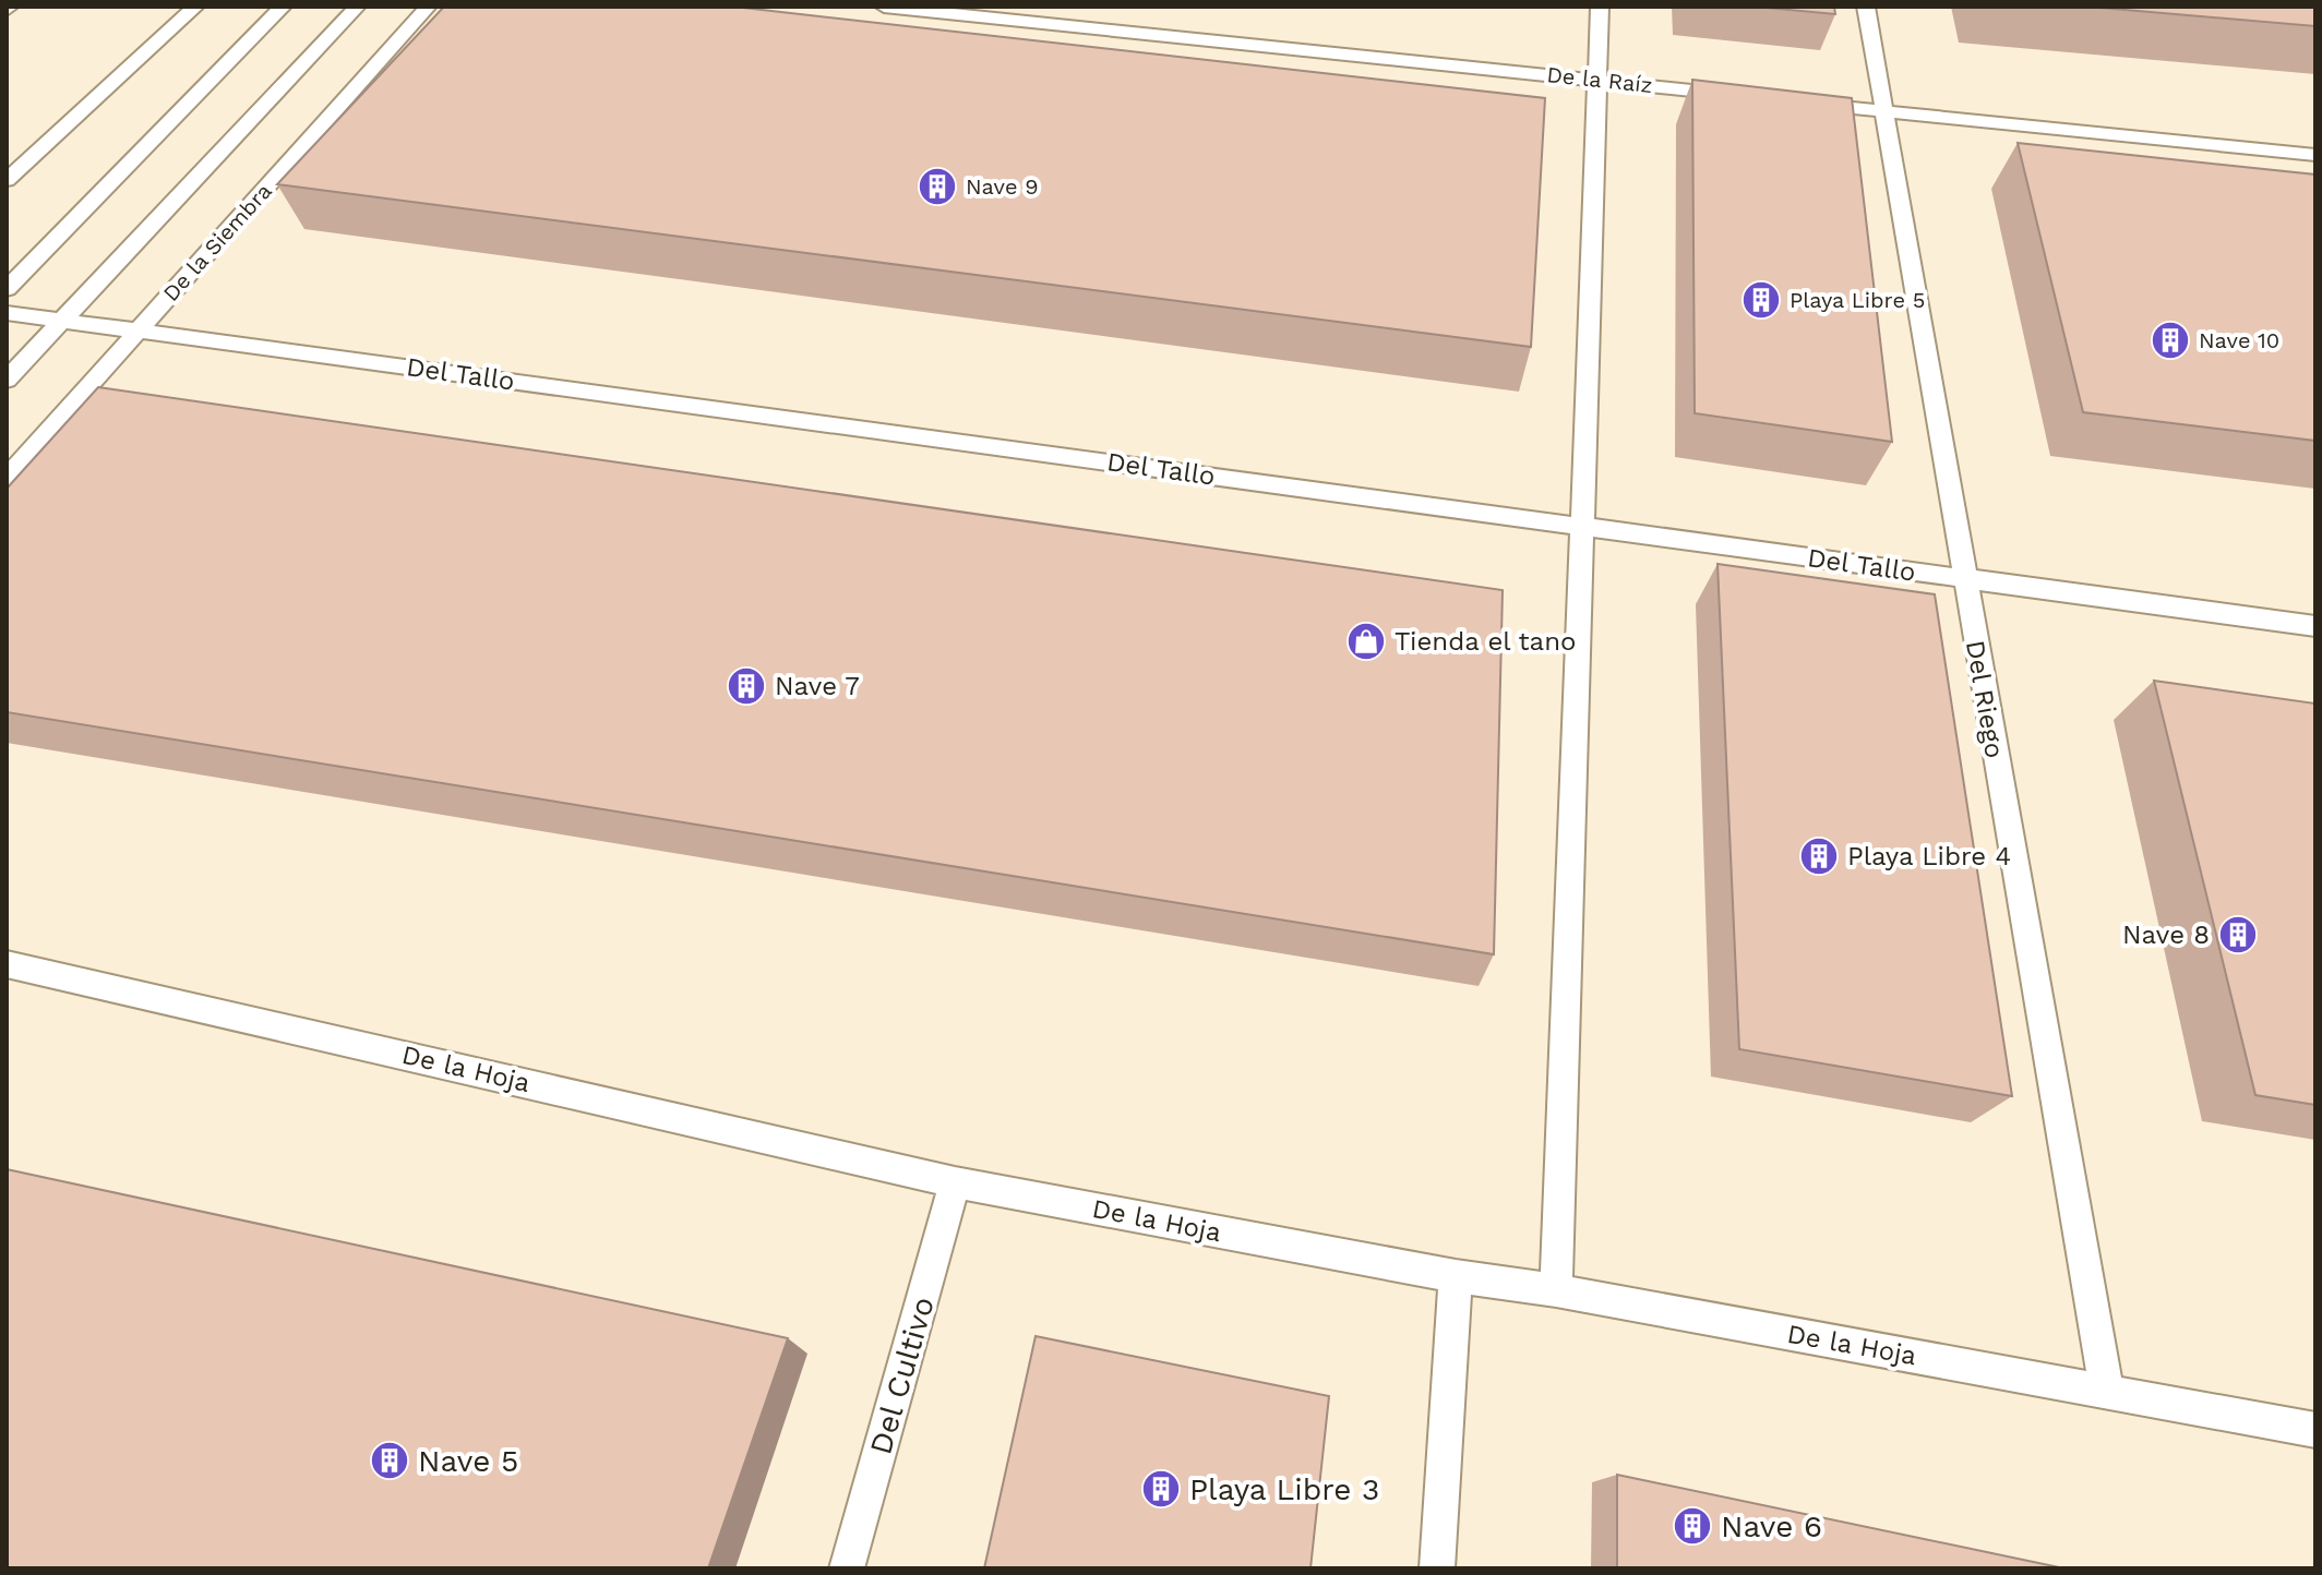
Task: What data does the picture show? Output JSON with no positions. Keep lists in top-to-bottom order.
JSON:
{
  "streets": {
    "lane": [
      "De la Raíz",
      "De la Siembra",
      "Del Tallo",
      "Del Riego",
      "De la Hoja",
      "Del Cultivo"
    ]
  },
  "crossings": [
    ["De la Siembra", "Del Tallo"],
    ["Del Tallo", "Del Riego"],
    ["Del Riego", "De la Hoja"],
    ["De la Hoja", "Del Cultivo"]
  ],
  "places": {
    "building": [
      "Nave 9",
      "Playa Libre 5",
      "Nave 10",
      "Nave 7",
      "Playa Libre 4",
      "Nave 8",
      "Nave 5",
      "Playa Libre 3",
      "Nave 6"
    ],
    "shop": ["Tienda el tano"]
  }
}
